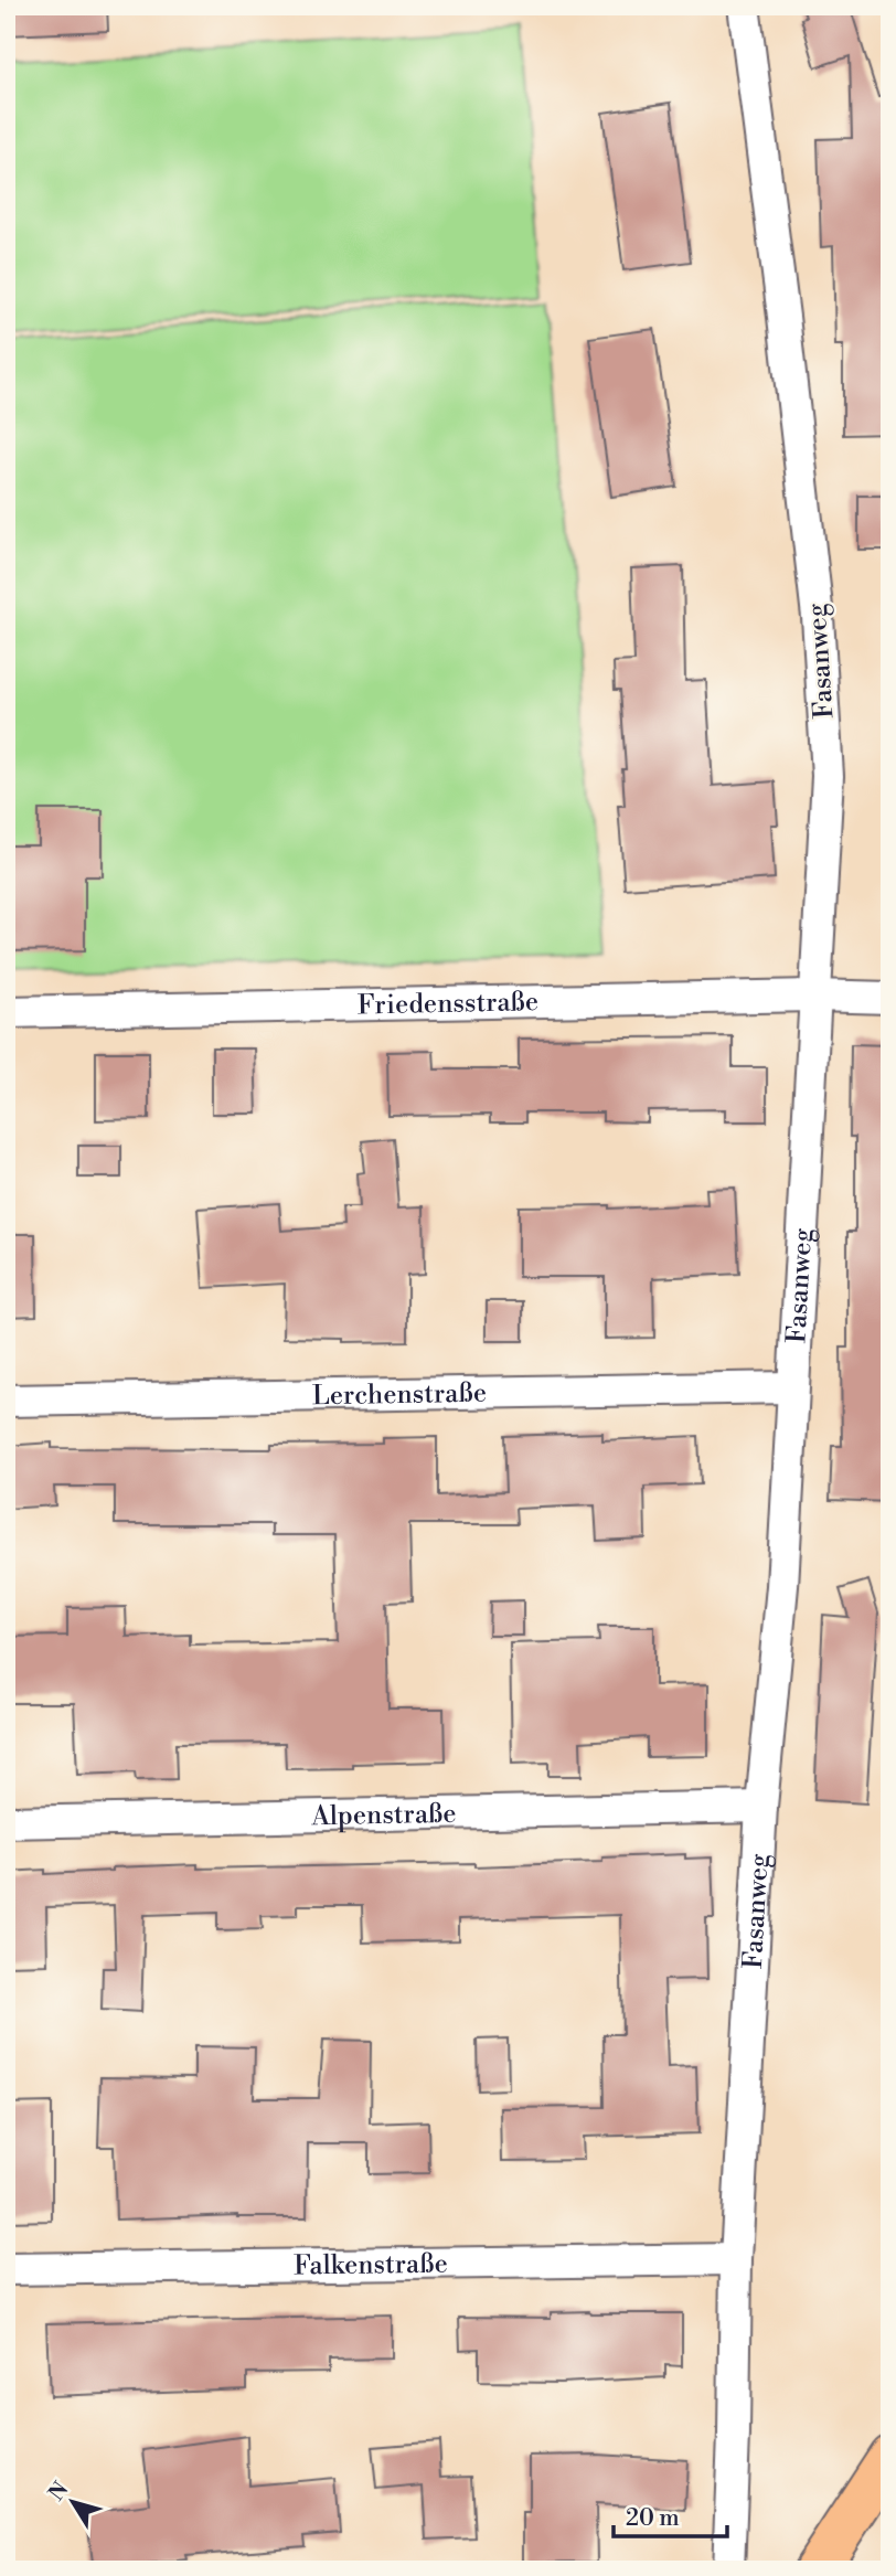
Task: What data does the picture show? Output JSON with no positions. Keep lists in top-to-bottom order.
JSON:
{
  "streets": {
    "street": [
      "Fasanweg",
      "Friedensstraße",
      "Lerchenstraße",
      "Alpenstraße",
      "Falkenstraße"
    ]
  },
  "crossings": [
    ["Fasanweg", "Friedensstraße"],
    ["Fasanweg", "Lerchenstraße"],
    ["Fasanweg", "Alpenstraße"],
    ["Fasanweg", "Falkenstraße"]
  ],
  "scale_bar": "20 m",
  "north": "top left"
}
